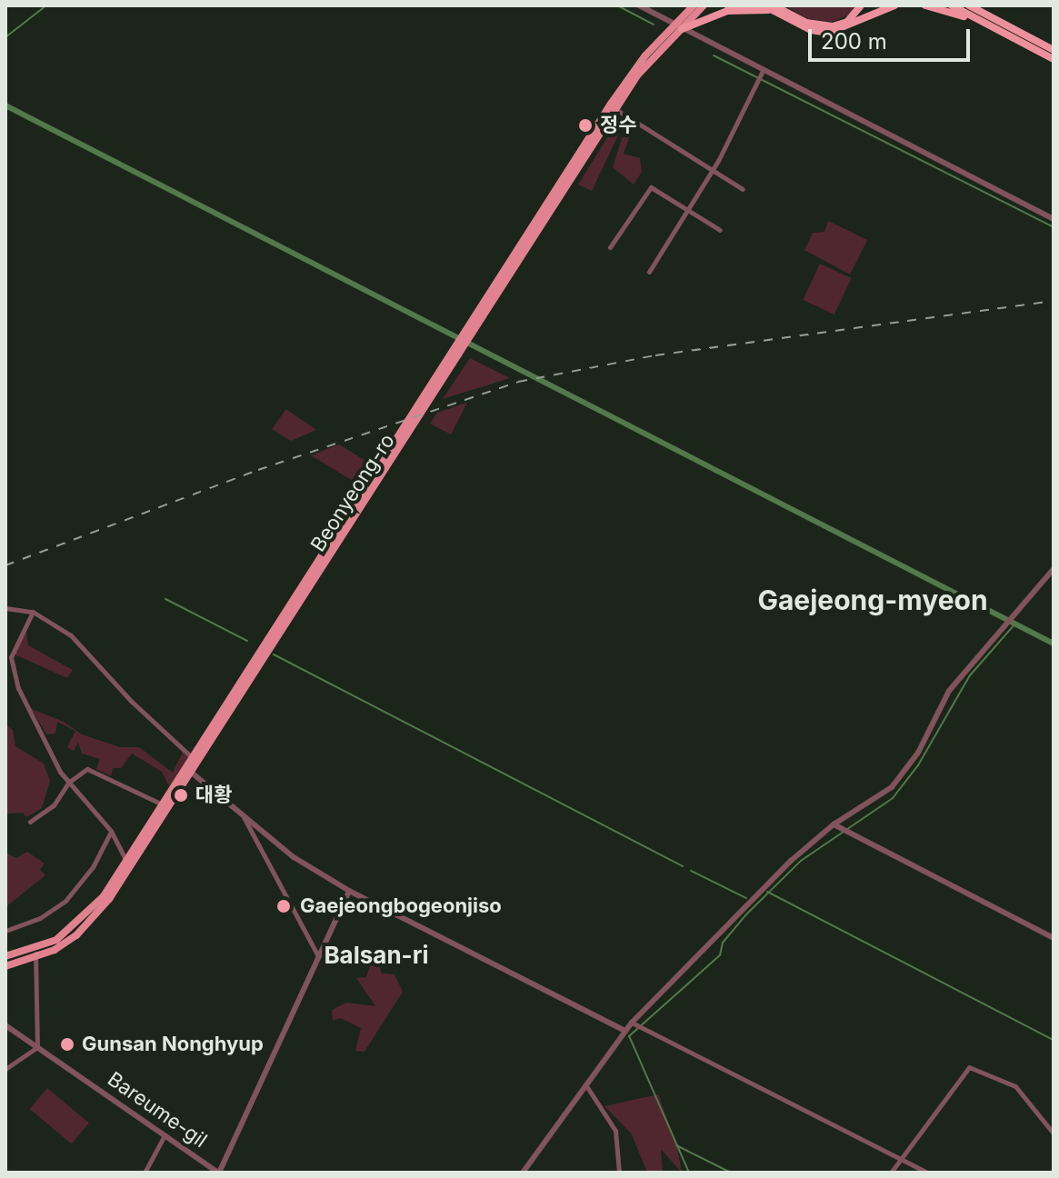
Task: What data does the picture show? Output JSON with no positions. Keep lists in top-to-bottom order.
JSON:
{
  "streets": {
    "main road": ["Beonyeong-ro"],
    "street": ["Bareume-gil"]
  },
  "districts": ["Gaejeong-myeon", "Balsan-ri"],
  "places": [
    "정수",
    "대황",
    "Gaejeongbogeonjiso",
    "Gunsan Nonghyup"
  ],
  "scale_bar": "200 m"
}
